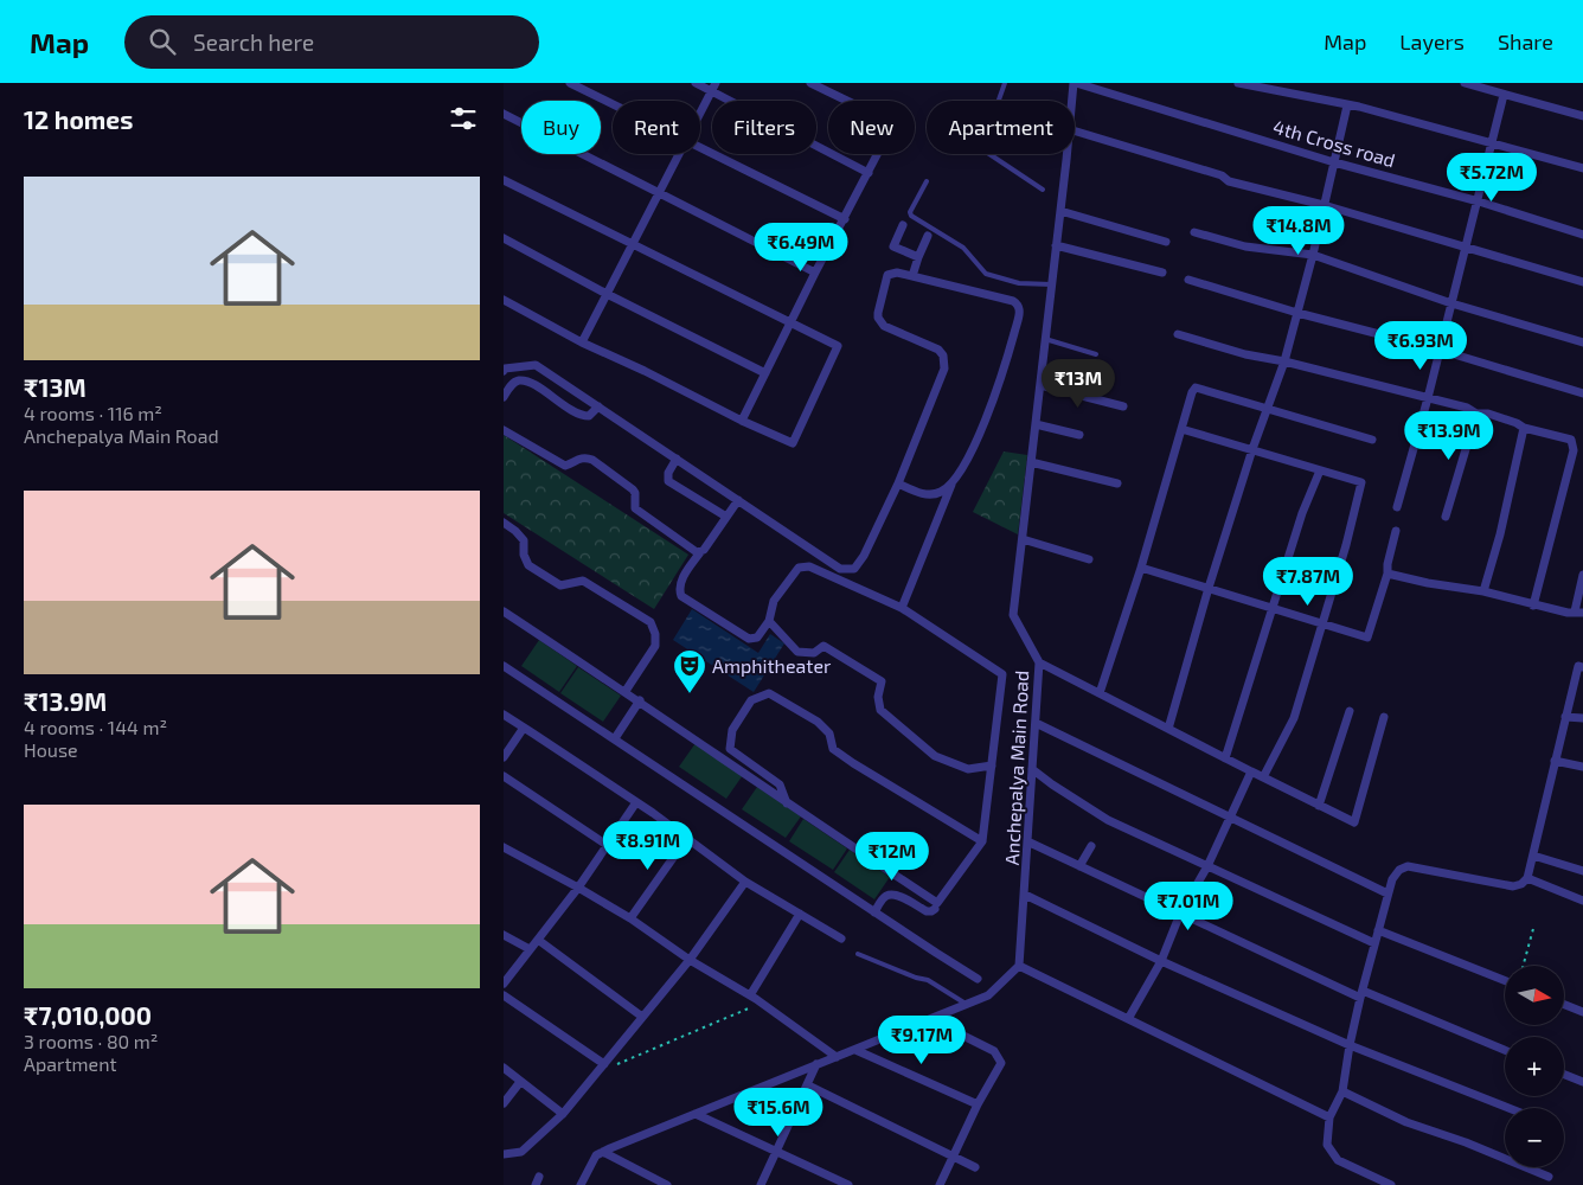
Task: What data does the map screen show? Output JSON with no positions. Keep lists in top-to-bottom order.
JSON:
{
  "streets": {
    "street": ["4th Cross road", "Anchepalya Main Road"]
  },
  "crossings": [
    ["4th Cross road", "Anchepalya Main Road"]
  ],
  "places": {
    "theatre": ["Amphitheater"]
  },
  "north": "right",
  "page": {
    "header": "Map",
    "search": "Search here",
    "nav": ["Map", "Layers", "Share"],
    "heading": "12 homes",
    "chip": [
      "Buy",
      "Rent",
      "Filters",
      "New",
      "Apartment"
    ],
    "price": [
      "₹5.72M",
      "₹14.8M",
      "₹6.49M",
      "₹6.93M",
      "₹13M",
      "₹13.9M",
      "₹7.87M",
      "₹8.91M",
      "₹12M",
      "₹7.01M",
      "₹9.17M",
      "₹15.6M"
    ],
    "list": [
      {
        "name": "₹13M",
        "note": "4 rooms · 116 m² · Anchepalya Main Road"
      },
      {
        "name": "₹13.9M",
        "note": "4 rooms · 144 m² · House"
      },
      {
        "name": "₹7,010,000",
        "note": "3 rooms · 80 m² · Apartment"
      }
    ],
    "map_buttons": ["+", "−"]
  }
}
